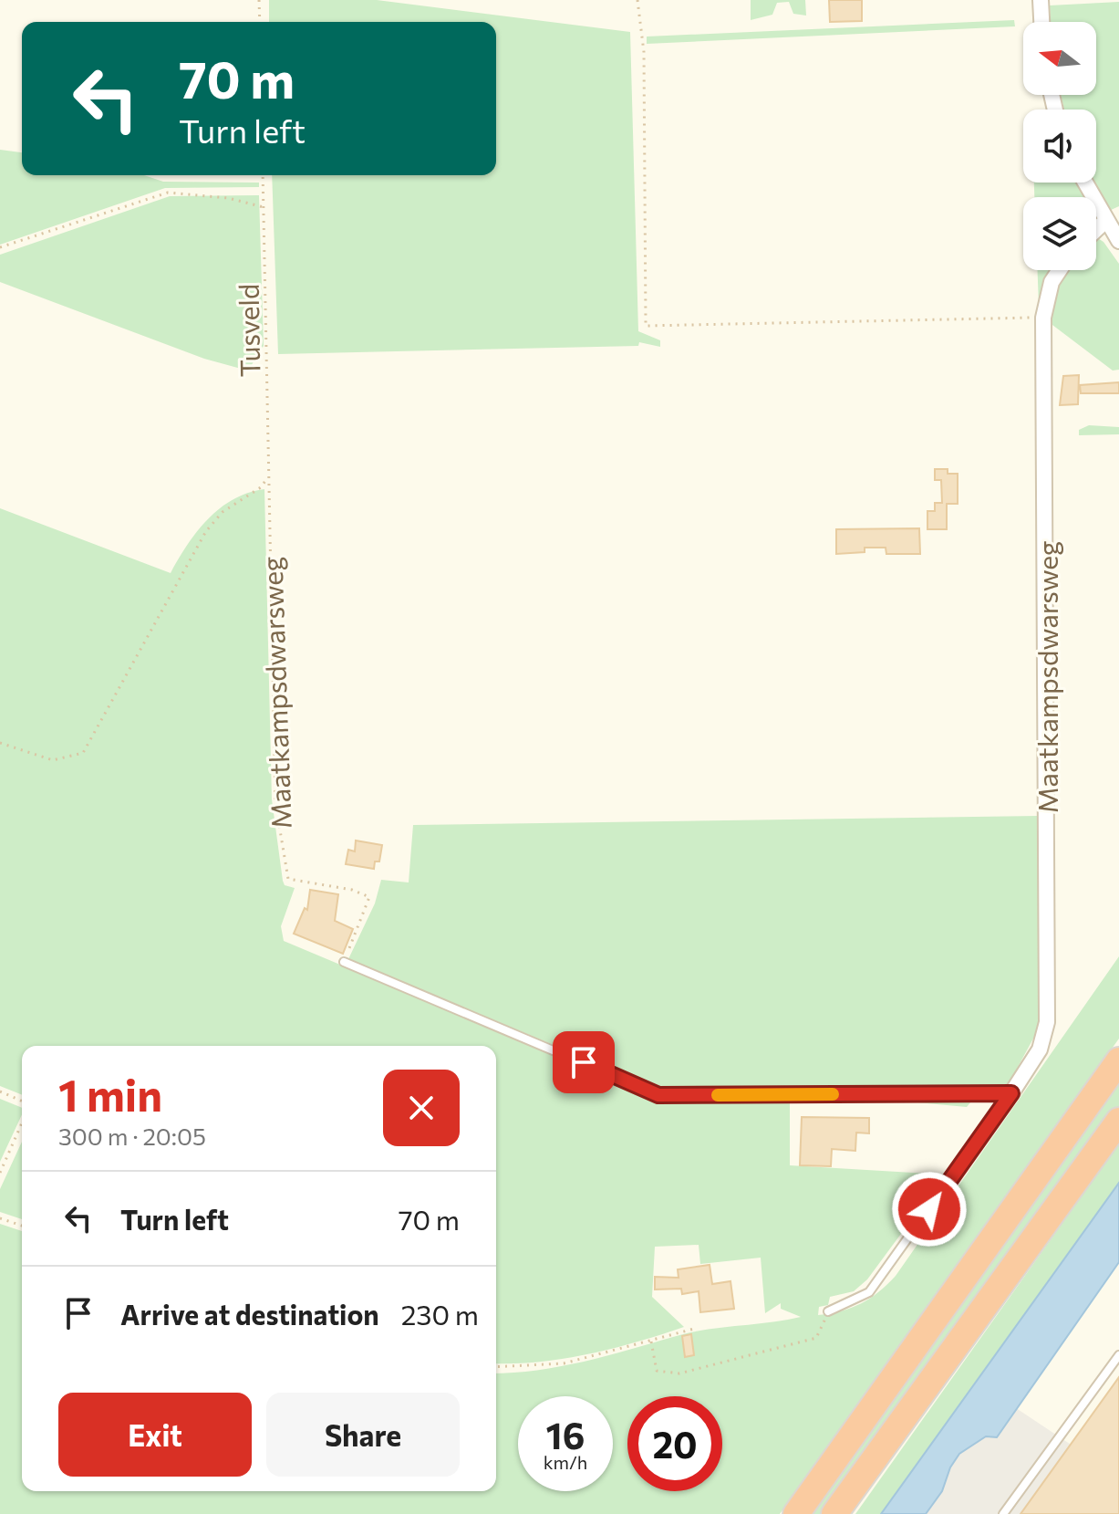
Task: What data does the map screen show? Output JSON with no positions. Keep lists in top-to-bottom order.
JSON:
{
  "streets": {
    "street": ["Maatkampsdwarsweg"],
    "path": ["Tusveld"]
  },
  "crossings": [
    ["Tusveld", "Maatkampsdwarsweg"]
  ],
  "north": "left",
  "page": {
    "turn": ["70 m", "Turn left"],
    "heading": ["1 min", "300 m · 20:05"],
    "list": [
      {
        "name": "Turn left",
        "value": "70 m"
      },
      {
        "name": "Arrive at destination",
        "value": "230 m"
      }
    ],
    "buttons": ["Exit", "Share"],
    "speed": "16 km/h",
    "limit": "20"
  }
}
